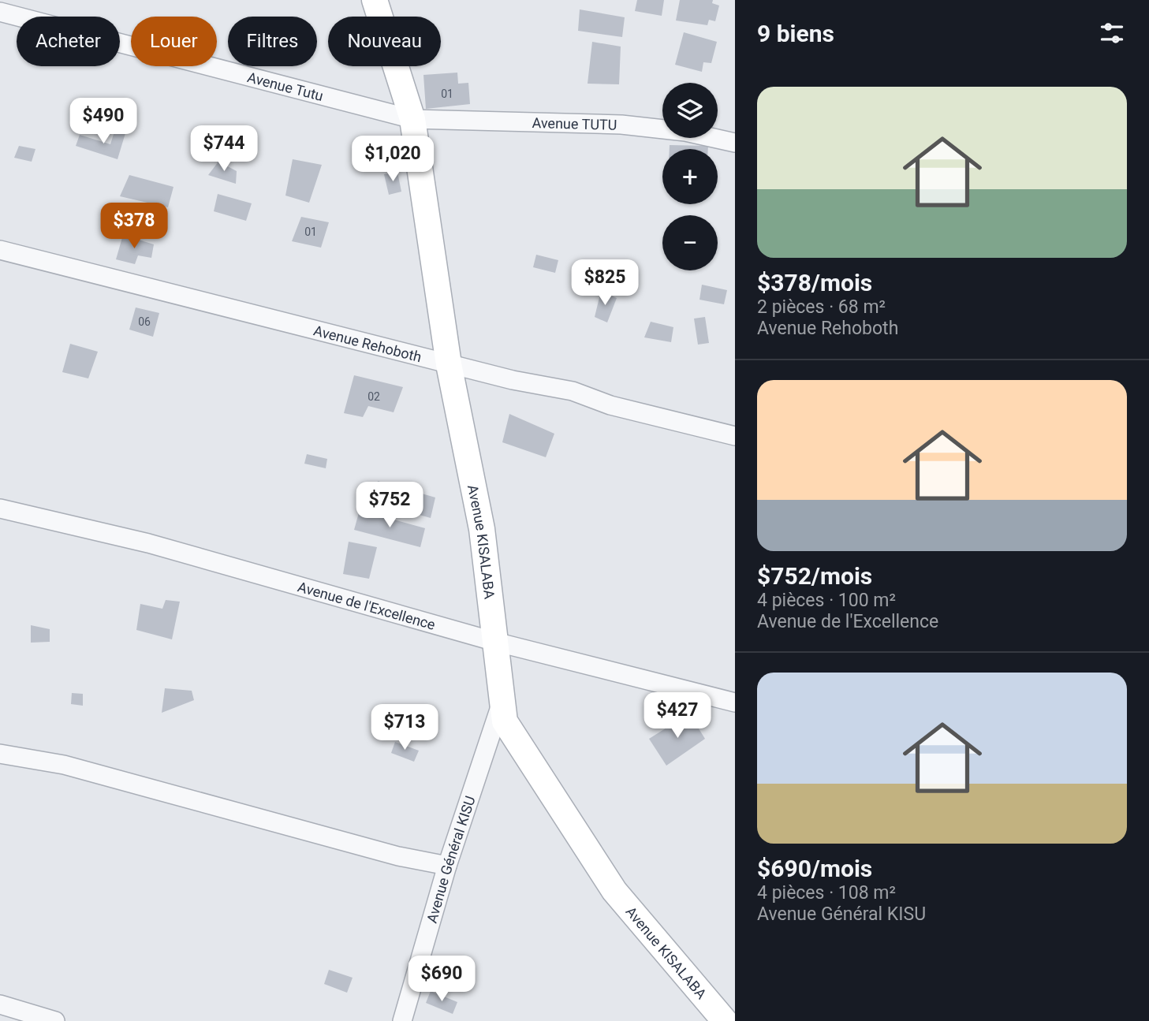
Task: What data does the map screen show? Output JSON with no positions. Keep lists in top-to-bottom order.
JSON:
{
  "streets": {
    "street": [
      "Avenue Tutu",
      "Avenue TUTU",
      "Avenue Rehoboth",
      "Avenue KISALABA",
      "Avenue de l'Excellence",
      "Avenue Général KISU"
    ]
  },
  "crossings": [
    ["Avenue Tutu", "Avenue TUTU"],
    ["Avenue Tutu", "Avenue KISALABA"],
    ["Avenue TUTU", "Avenue KISALABA"],
    ["Avenue Rehoboth", "Avenue KISALABA"],
    ["Avenue KISALABA", "Avenue de l'Excellence"],
    ["Avenue KISALABA", "Avenue Général KISU"]
  ],
  "house_numbers": [
    "01",
    "01",
    "06",
    "02"
  ],
  "page": {
    "heading": "9 biens",
    "chip": [
      "Acheter",
      "Louer",
      "Filtres",
      "Nouveau"
    ],
    "list": [
      {
        "name": "$378/mois",
        "note": "2 pièces · 68 m² · Avenue Rehoboth"
      },
      {
        "name": "$752/mois",
        "note": "4 pièces · 100 m² · Avenue de l'Excellence"
      },
      {
        "name": "$690/mois",
        "note": "4 pièces · 108 m² · Avenue Général KISU"
      }
    ],
    "map_buttons": ["+", "−"],
    "price": [
      "$490",
      "$744",
      "$1,020",
      "$378",
      "$825",
      "$752",
      "$427",
      "$713",
      "$690"
    ]
  }
}
